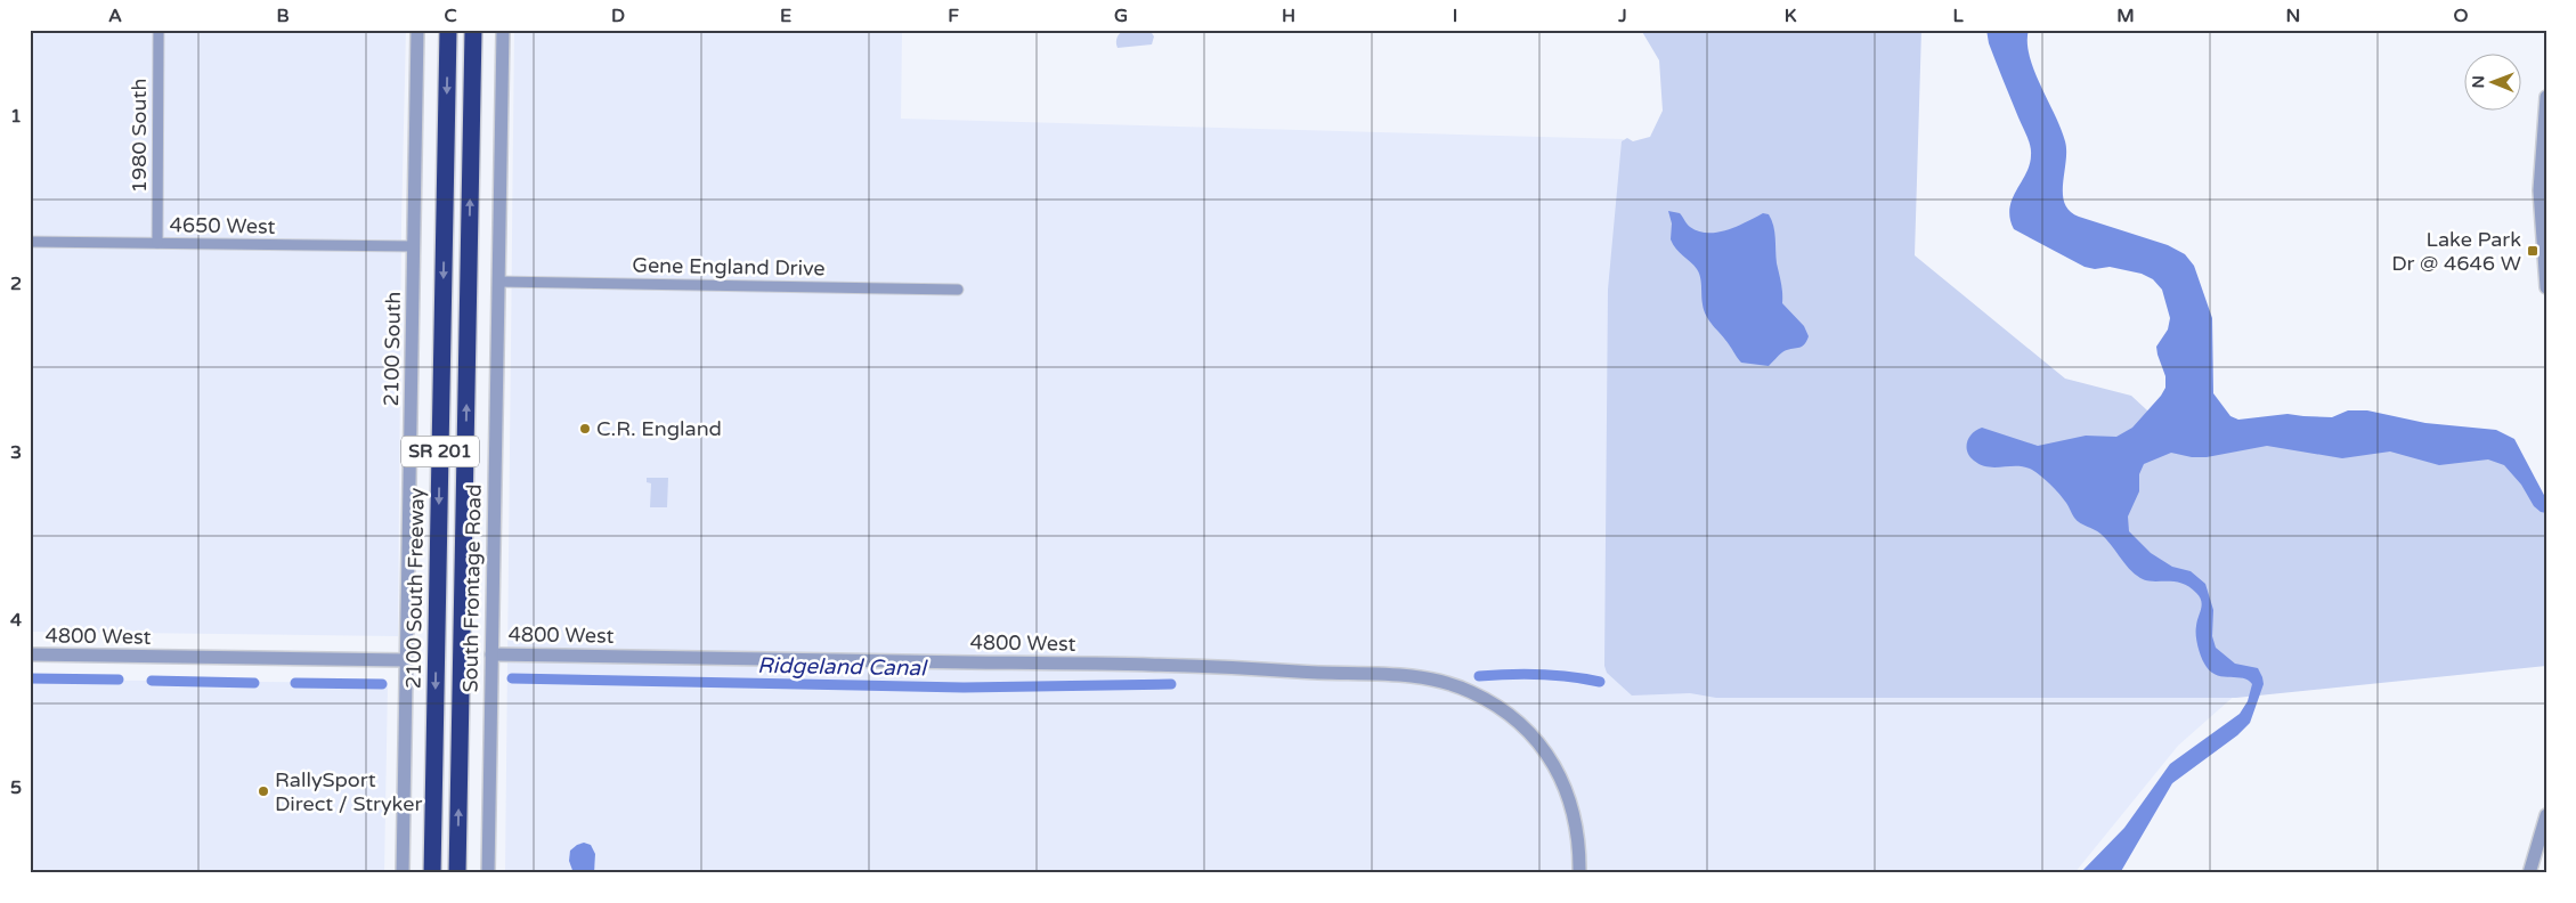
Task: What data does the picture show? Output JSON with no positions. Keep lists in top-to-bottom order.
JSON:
{
  "streets": {
    "highway": ["SR 201", "2100 South Freeway"],
    "street": [
      "1980 South",
      "4650 West",
      "Gene England Drive",
      "2100 South",
      "South Frontage Road",
      "4800 West"
    ]
  },
  "crossings": [
    ["1980 South", "4650 West"],
    ["4650 West", "2100 South"],
    ["Gene England Drive", "South Frontage Road"],
    ["2100 South", "4800 West"],
    ["South Frontage Road", "4800 West"]
  ],
  "water": ["Ridgeland Canal"],
  "places": {
    "transit": ["Lake Park Dr @ 4646 W"],
    "other": ["C.R. England", "RallySport Direct / Stryker"]
  },
  "north": "left",
  "grid": {
    "columns": [
      "A",
      "B",
      "C",
      "D",
      "E",
      "F",
      "G",
      "H",
      "I",
      "J",
      "K",
      "L",
      "M",
      "N",
      "O"
    ],
    "rows": [
      "1",
      "2",
      "3",
      "4",
      "5"
    ]
  }
}
